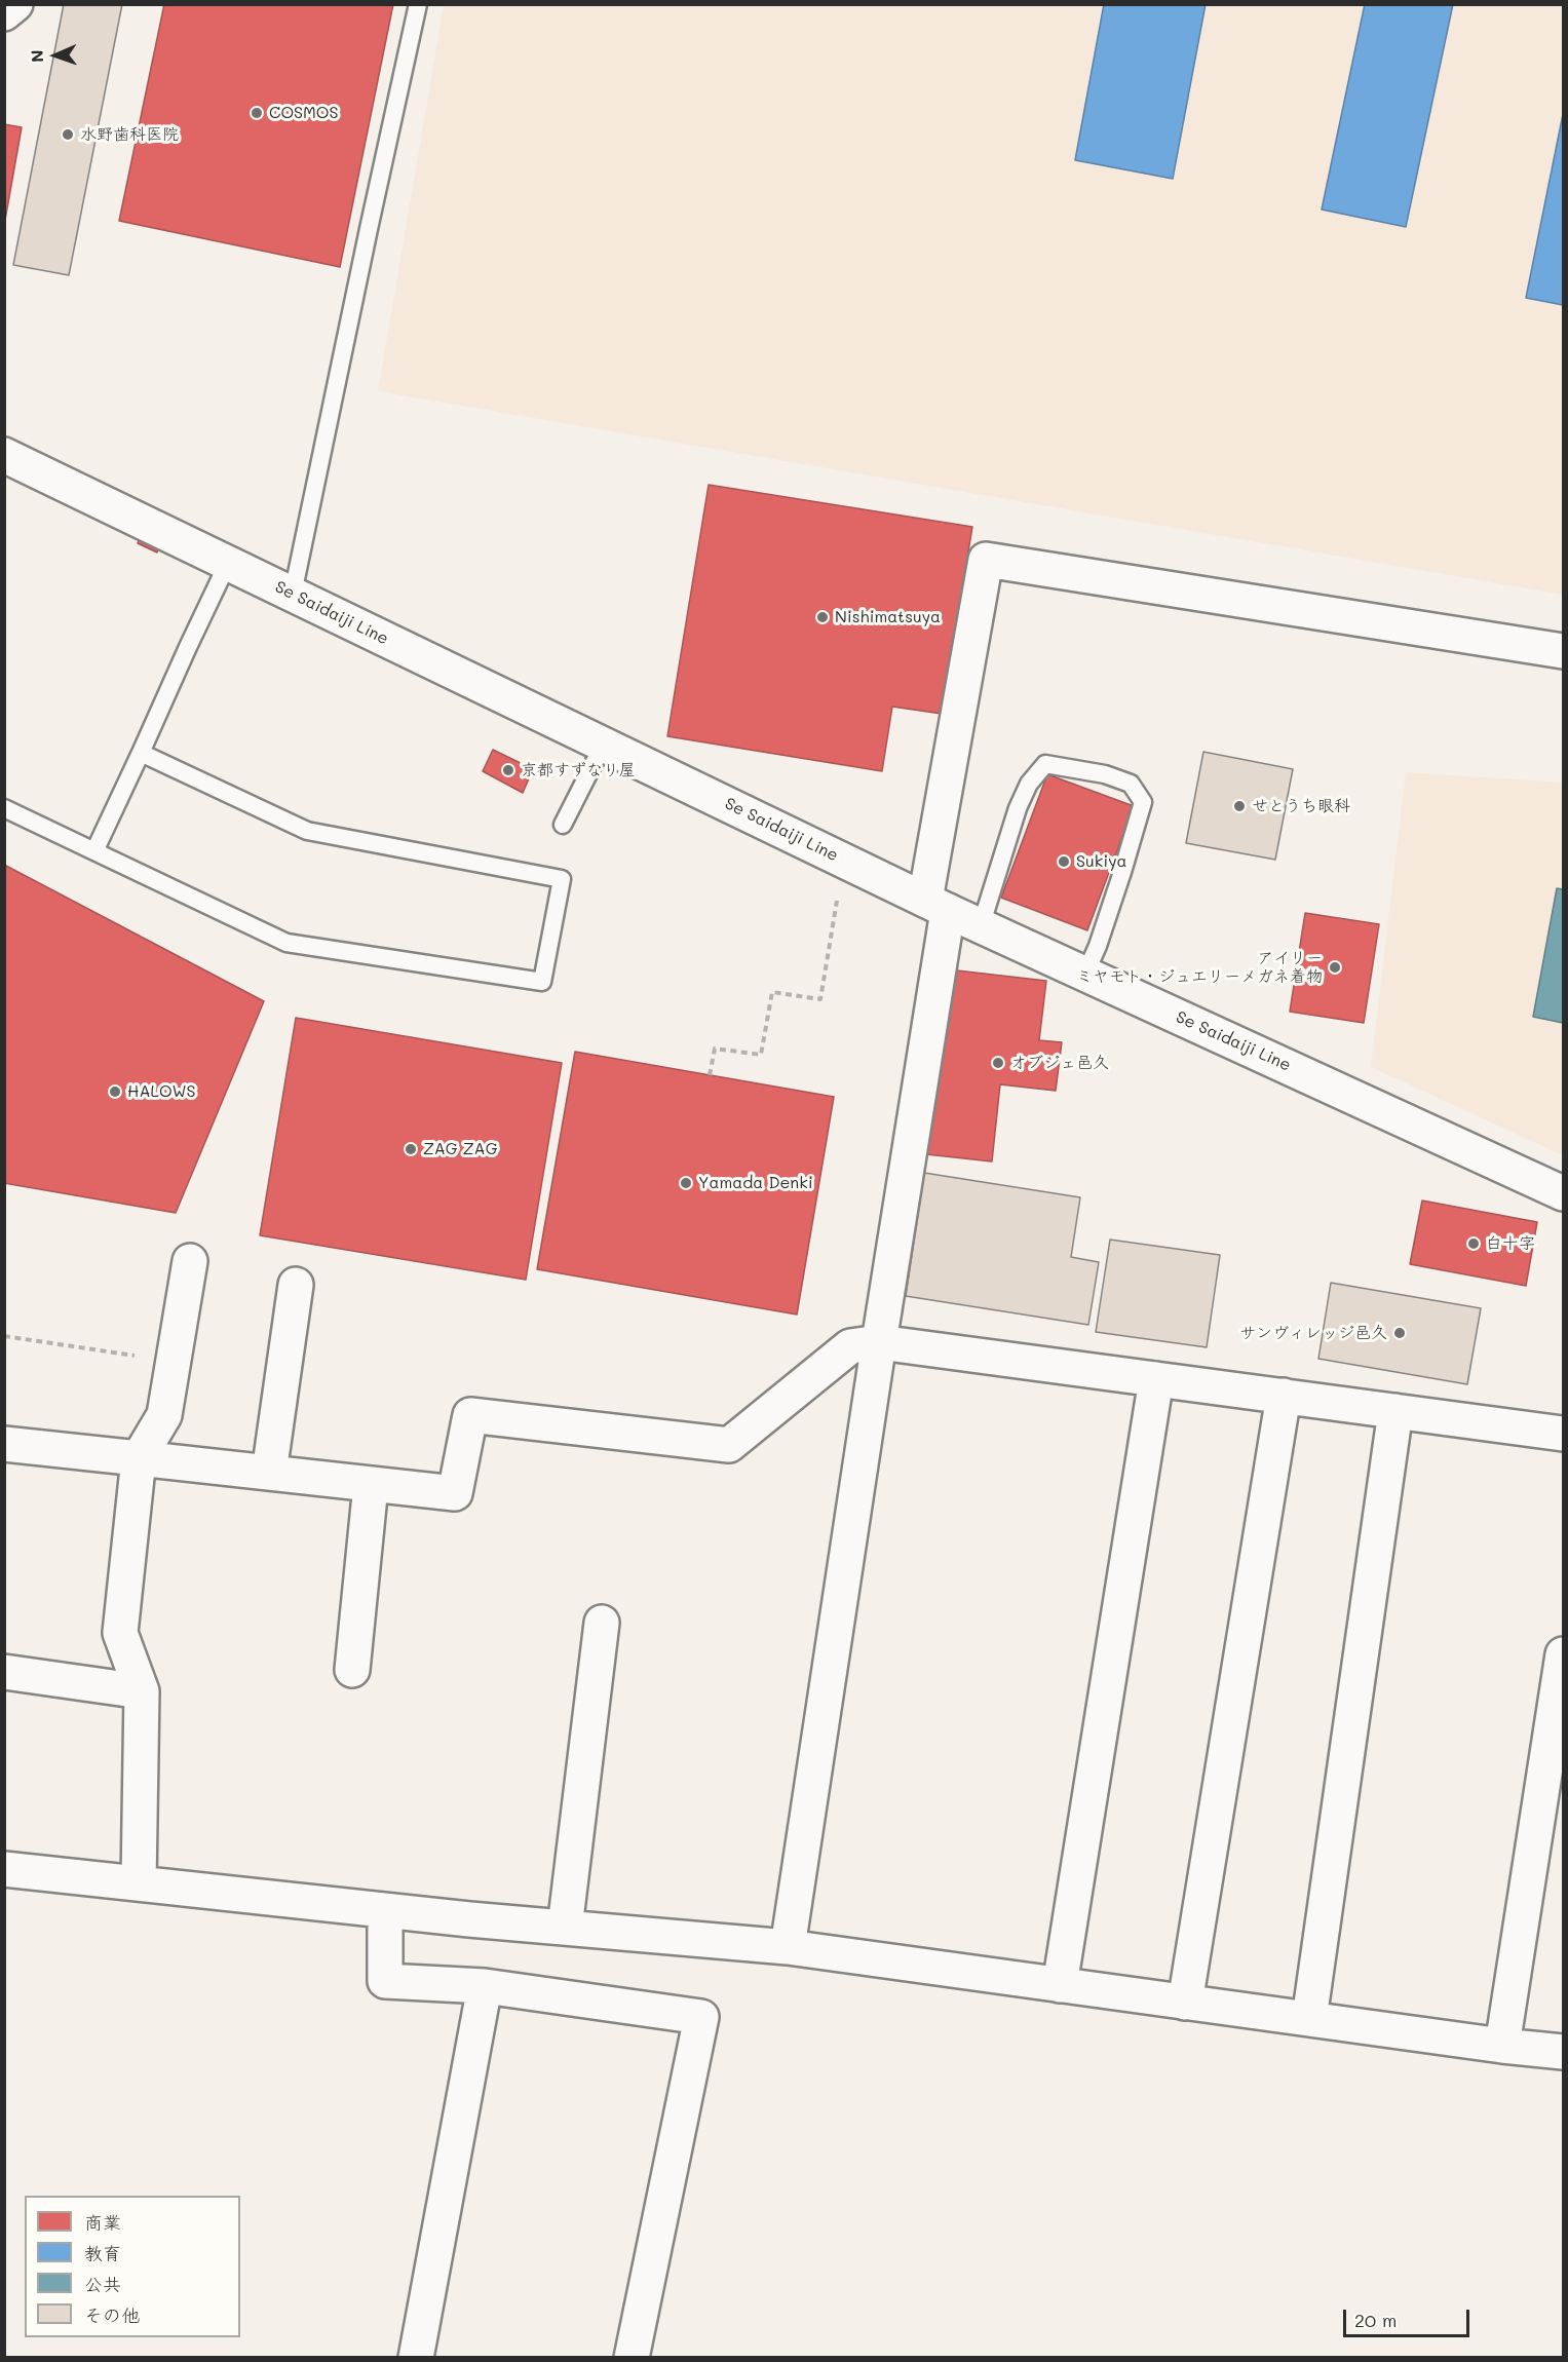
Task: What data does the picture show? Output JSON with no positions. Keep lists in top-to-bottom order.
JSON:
{
  "streets": {
    "street": ["Se Saidaiji Line"]
  },
  "places": [
    "COSMOS",
    "水野歯科医院",
    "Nishimatsuya",
    "京都すずなり屋",
    "せとうち眼科",
    "Sukiya",
    "アイリー ミヤモト・ジュエリーメガネ着物",
    "オブジェ邑久",
    "HALOWS",
    "ZAG ZAG",
    "Yamada Denki",
    "白十字",
    "サンヴィレッジ邑久"
  ],
  "legend": [
    "商業",
    "教育",
    "公共",
    "その他"
  ],
  "scale_bar": "20 m",
  "north": "left"
}
